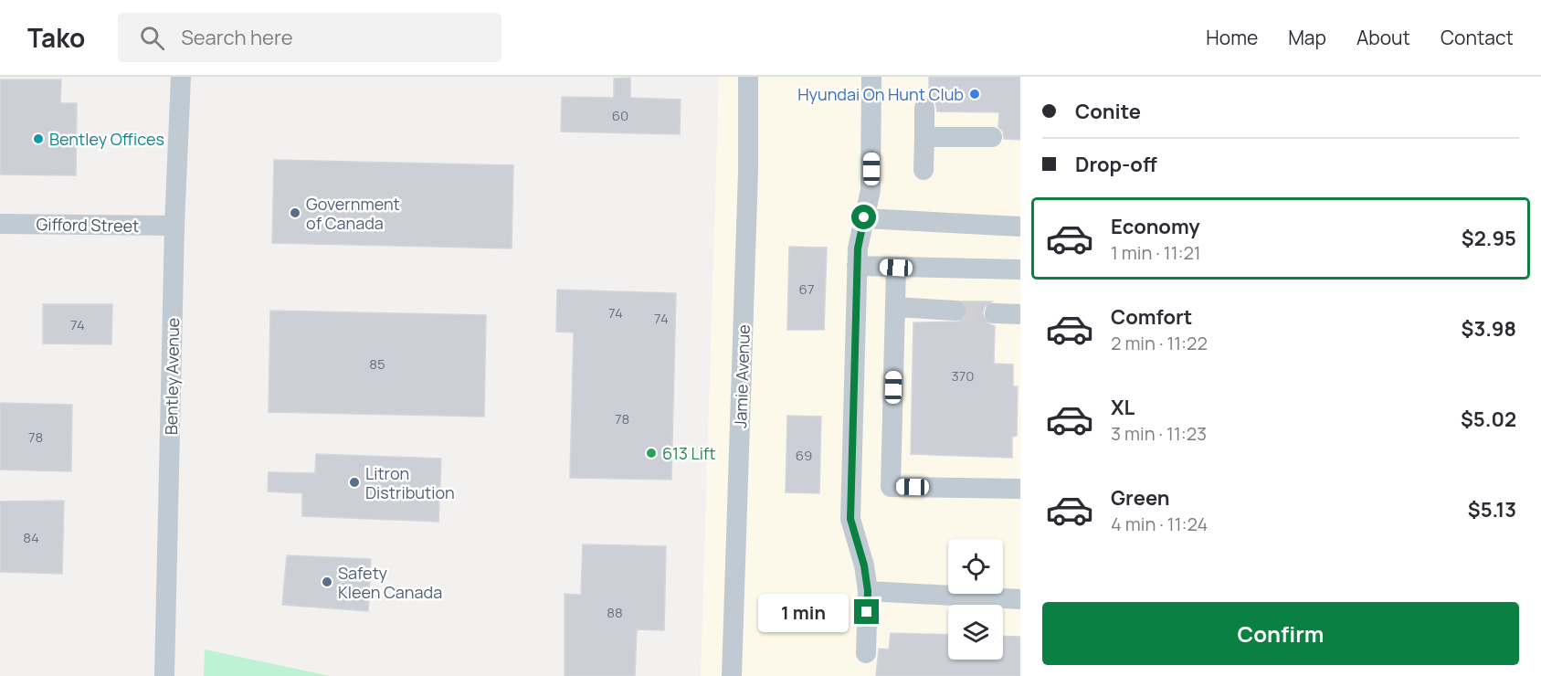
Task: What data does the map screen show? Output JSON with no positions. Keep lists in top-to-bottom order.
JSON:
{
  "streets": {
    "street": ["Gifford Street", "Bentley Avenue", "Jamie Avenue"]
  },
  "crossings": [
    ["Gifford Street", "Bentley Avenue"]
  ],
  "places": [
    "Hyundai On Hunt Club",
    "Bentley Offices",
    "Government of Canada",
    "613 Lift",
    "Litron Distribution",
    "Safety Kleen Canada"
  ],
  "house_numbers": [
    "60",
    "67",
    "74",
    "74",
    "74",
    "85",
    "370",
    "78",
    "78",
    "69",
    "84",
    "88"
  ],
  "page": {
    "header": "Tako",
    "search": "Search here",
    "nav": [
      "Home",
      "Map",
      "About",
      "Contact"
    ],
    "banner": ["Conite", "Drop-off"],
    "list": [
      {
        "name": "Economy",
        "note": "1 min · 11:21",
        "value": "$2.95"
      },
      {
        "name": "Comfort",
        "note": "2 min · 11:22",
        "value": "$3.98"
      },
      {
        "name": "XL",
        "note": "3 min · 11:23",
        "value": "$5.02"
      },
      {
        "name": "Green",
        "note": "4 min · 11:24",
        "value": "$5.13"
      }
    ],
    "buttons": "Confirm",
    "bubble": "1 min"
  }
}
